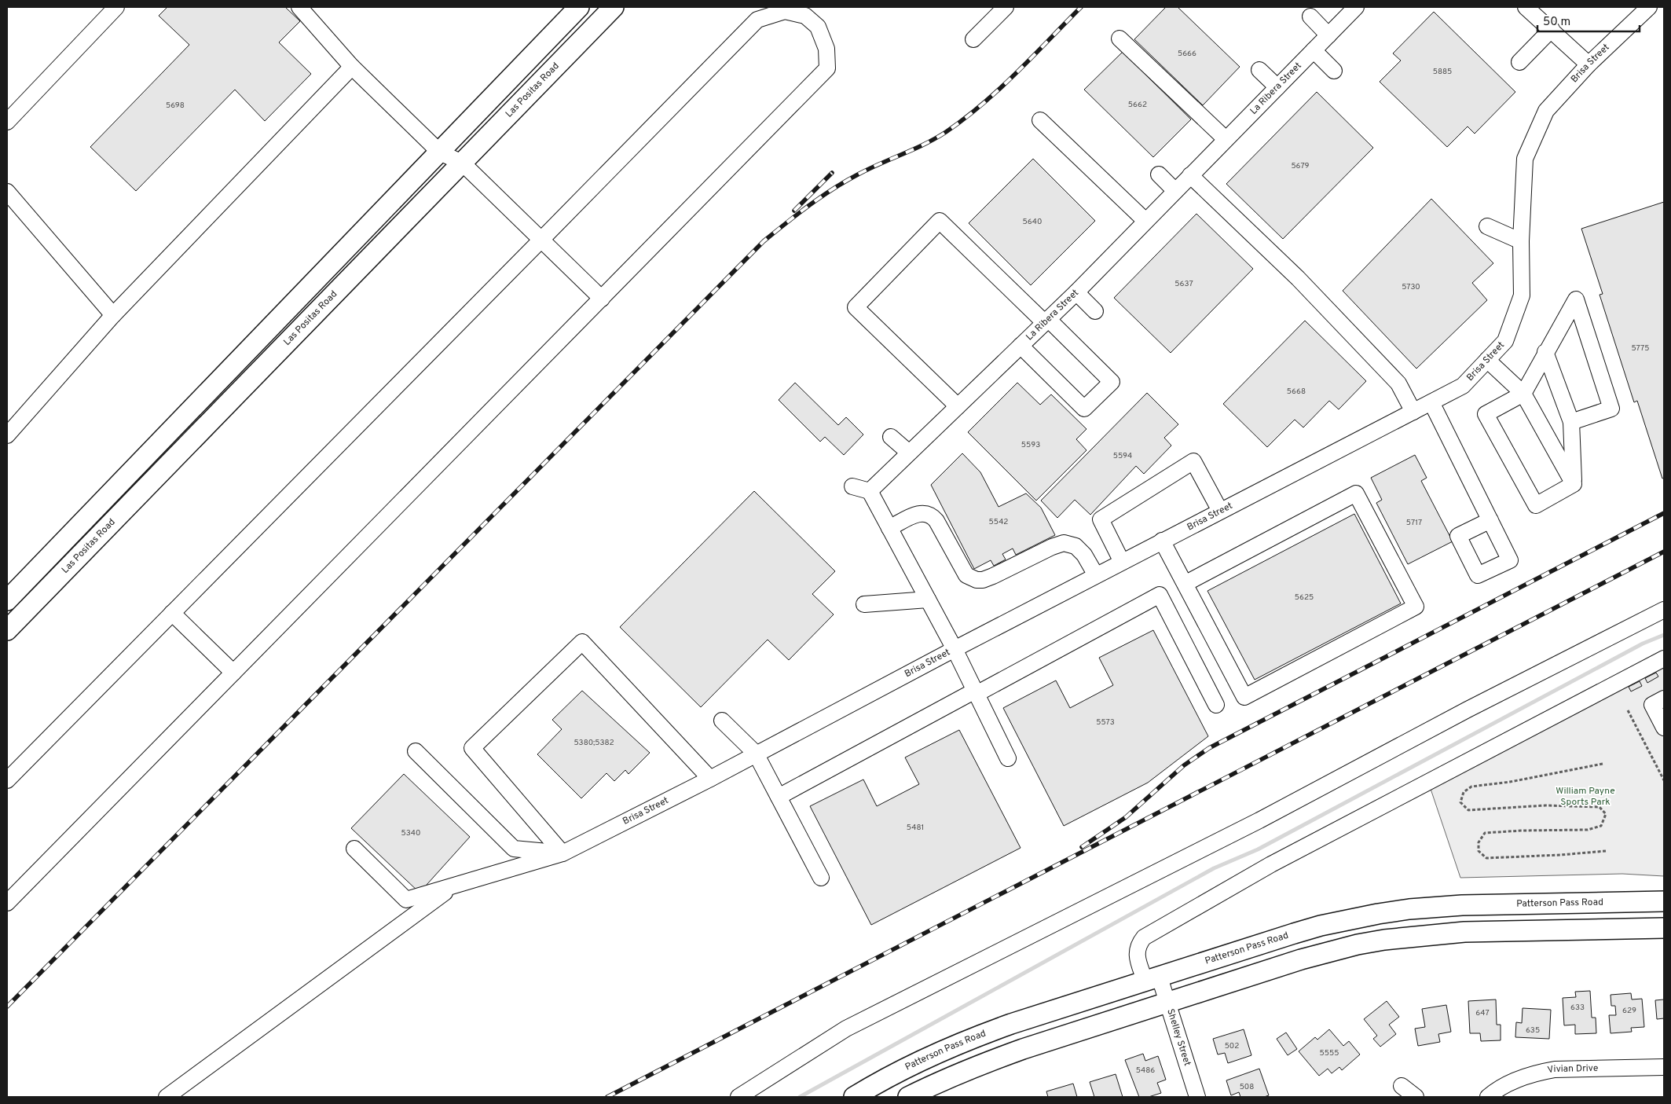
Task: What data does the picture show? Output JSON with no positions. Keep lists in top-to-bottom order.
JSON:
{
  "streets": {
    "main road": ["Las Positas Road", "Patterson Pass Road"],
    "street": [
      "Brisa Street",
      "La Ribera Street",
      "Shelley Street",
      "Vivian Drive"
    ]
  },
  "crossings": [
    ["Patterson Pass Road", "Shelley Street"]
  ],
  "parks": ["William Payne Sports Park"],
  "house_numbers": [
    "5666",
    "5885",
    "5662",
    "5698",
    "5679",
    "5640",
    "5637",
    "5730",
    "5775",
    "5668",
    "5593",
    "5594",
    "5542",
    "5717",
    "5625",
    "5573",
    "5380;5382",
    "5481",
    "5340",
    "633",
    "629",
    "647",
    "635",
    "502",
    "5555",
    "5486",
    "508"
  ],
  "scale_bar": "50 m"
}
